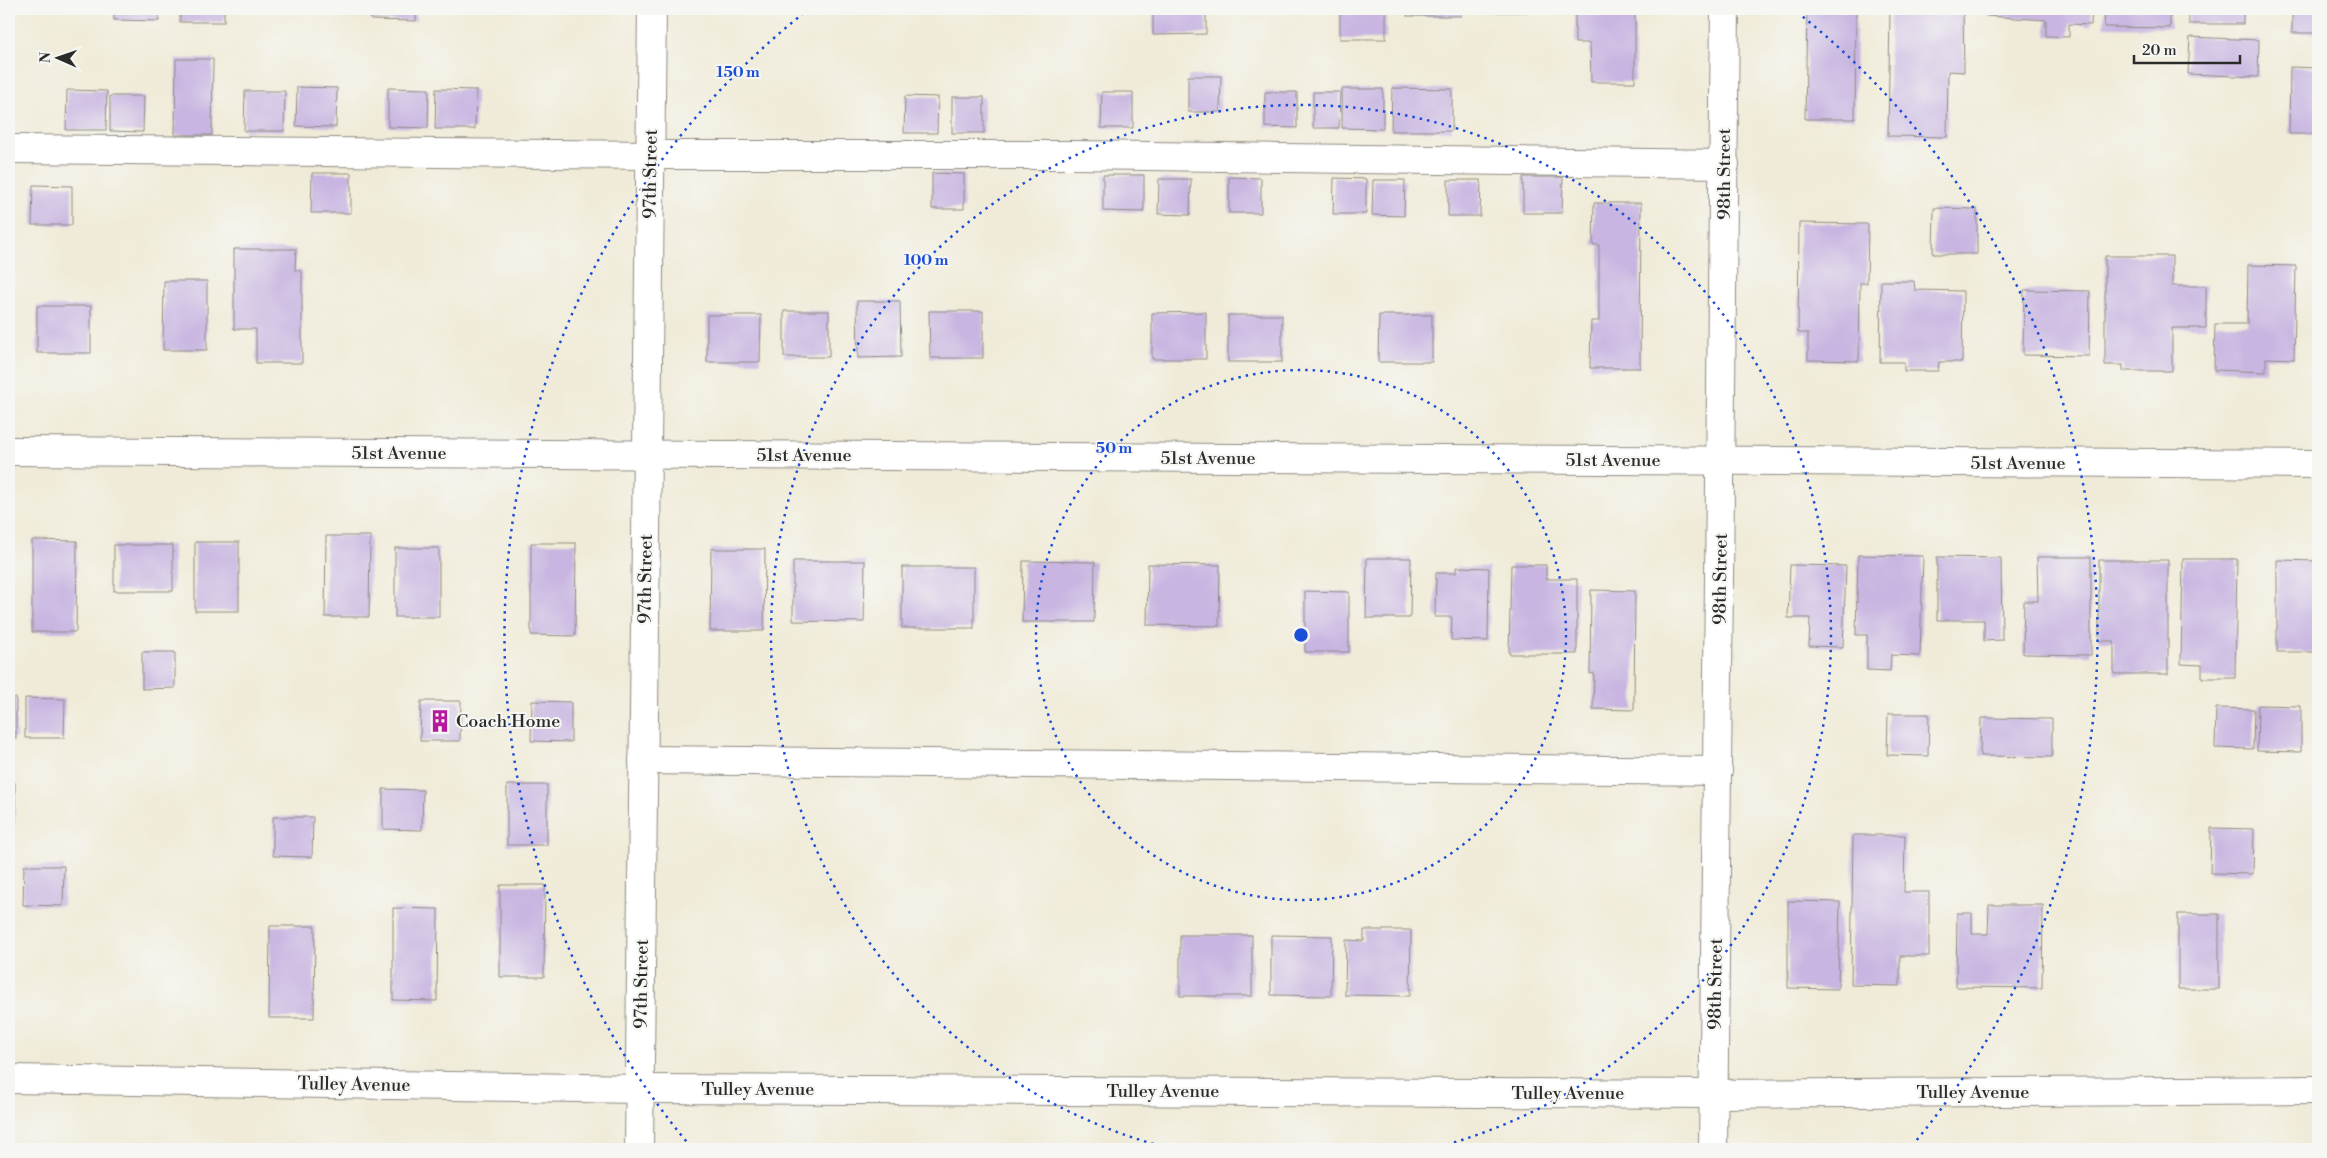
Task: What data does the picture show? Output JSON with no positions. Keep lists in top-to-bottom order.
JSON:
{
  "streets": {
    "street": [
      "97th Street",
      "98th Street",
      "51st Avenue",
      "Tulley Avenue"
    ]
  },
  "crossings": [
    ["97th Street", "51st Avenue"],
    ["97th Street", "Tulley Avenue"],
    ["98th Street", "51st Avenue"],
    ["98th Street", "Tulley Avenue"]
  ],
  "places": {
    "building": ["Coach Home"]
  },
  "scale_bar": "20 m",
  "north": "left",
  "rings": ["150 m", "100 m", "50 m"]
}
